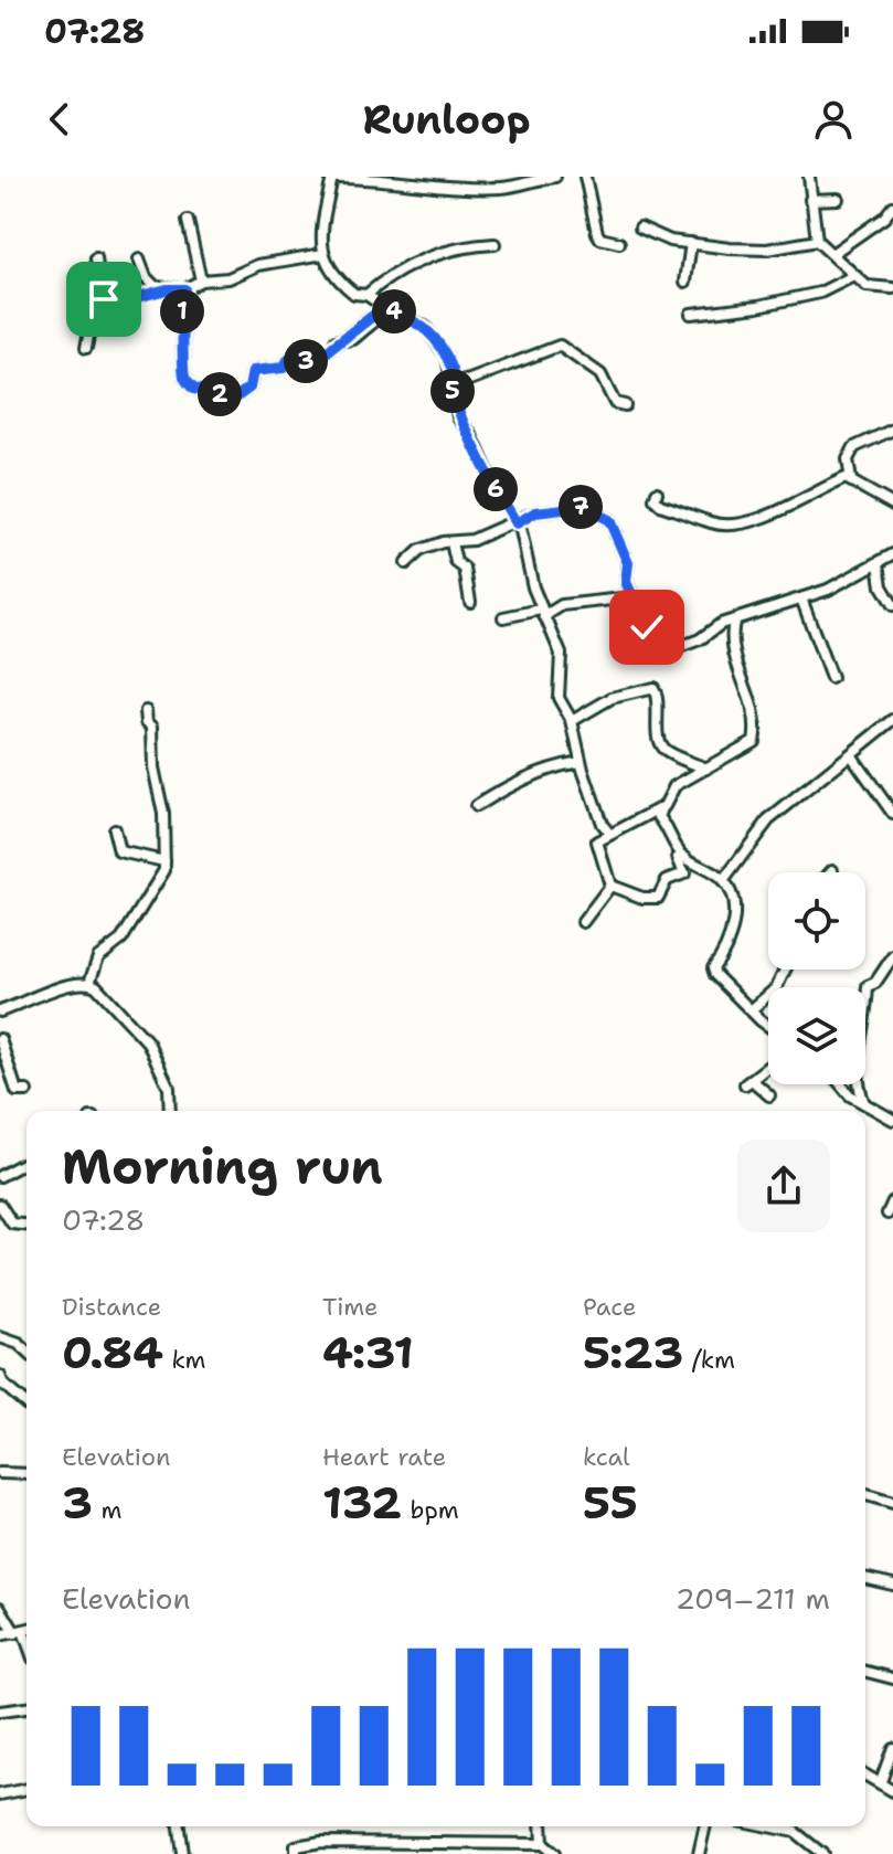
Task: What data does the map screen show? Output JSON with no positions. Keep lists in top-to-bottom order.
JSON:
{
  "page": {
    "status": "07:28",
    "header": "Runloop",
    "pins": [
      "1",
      "4",
      "3",
      "5",
      "2",
      "6",
      "7"
    ],
    "heading": ["Morning run", "07:28"],
    "stats": [
      ["Distance", "0.84 km"],
      ["Time", "4:31"],
      ["Pace", "5:23 /km"],
      ["Elevation", "3 m"],
      ["Heart rate", "132 bpm"],
      ["kcal", "55"]
    ],
    "chart": ["Elevation", "209–211 m"]
  }
}
